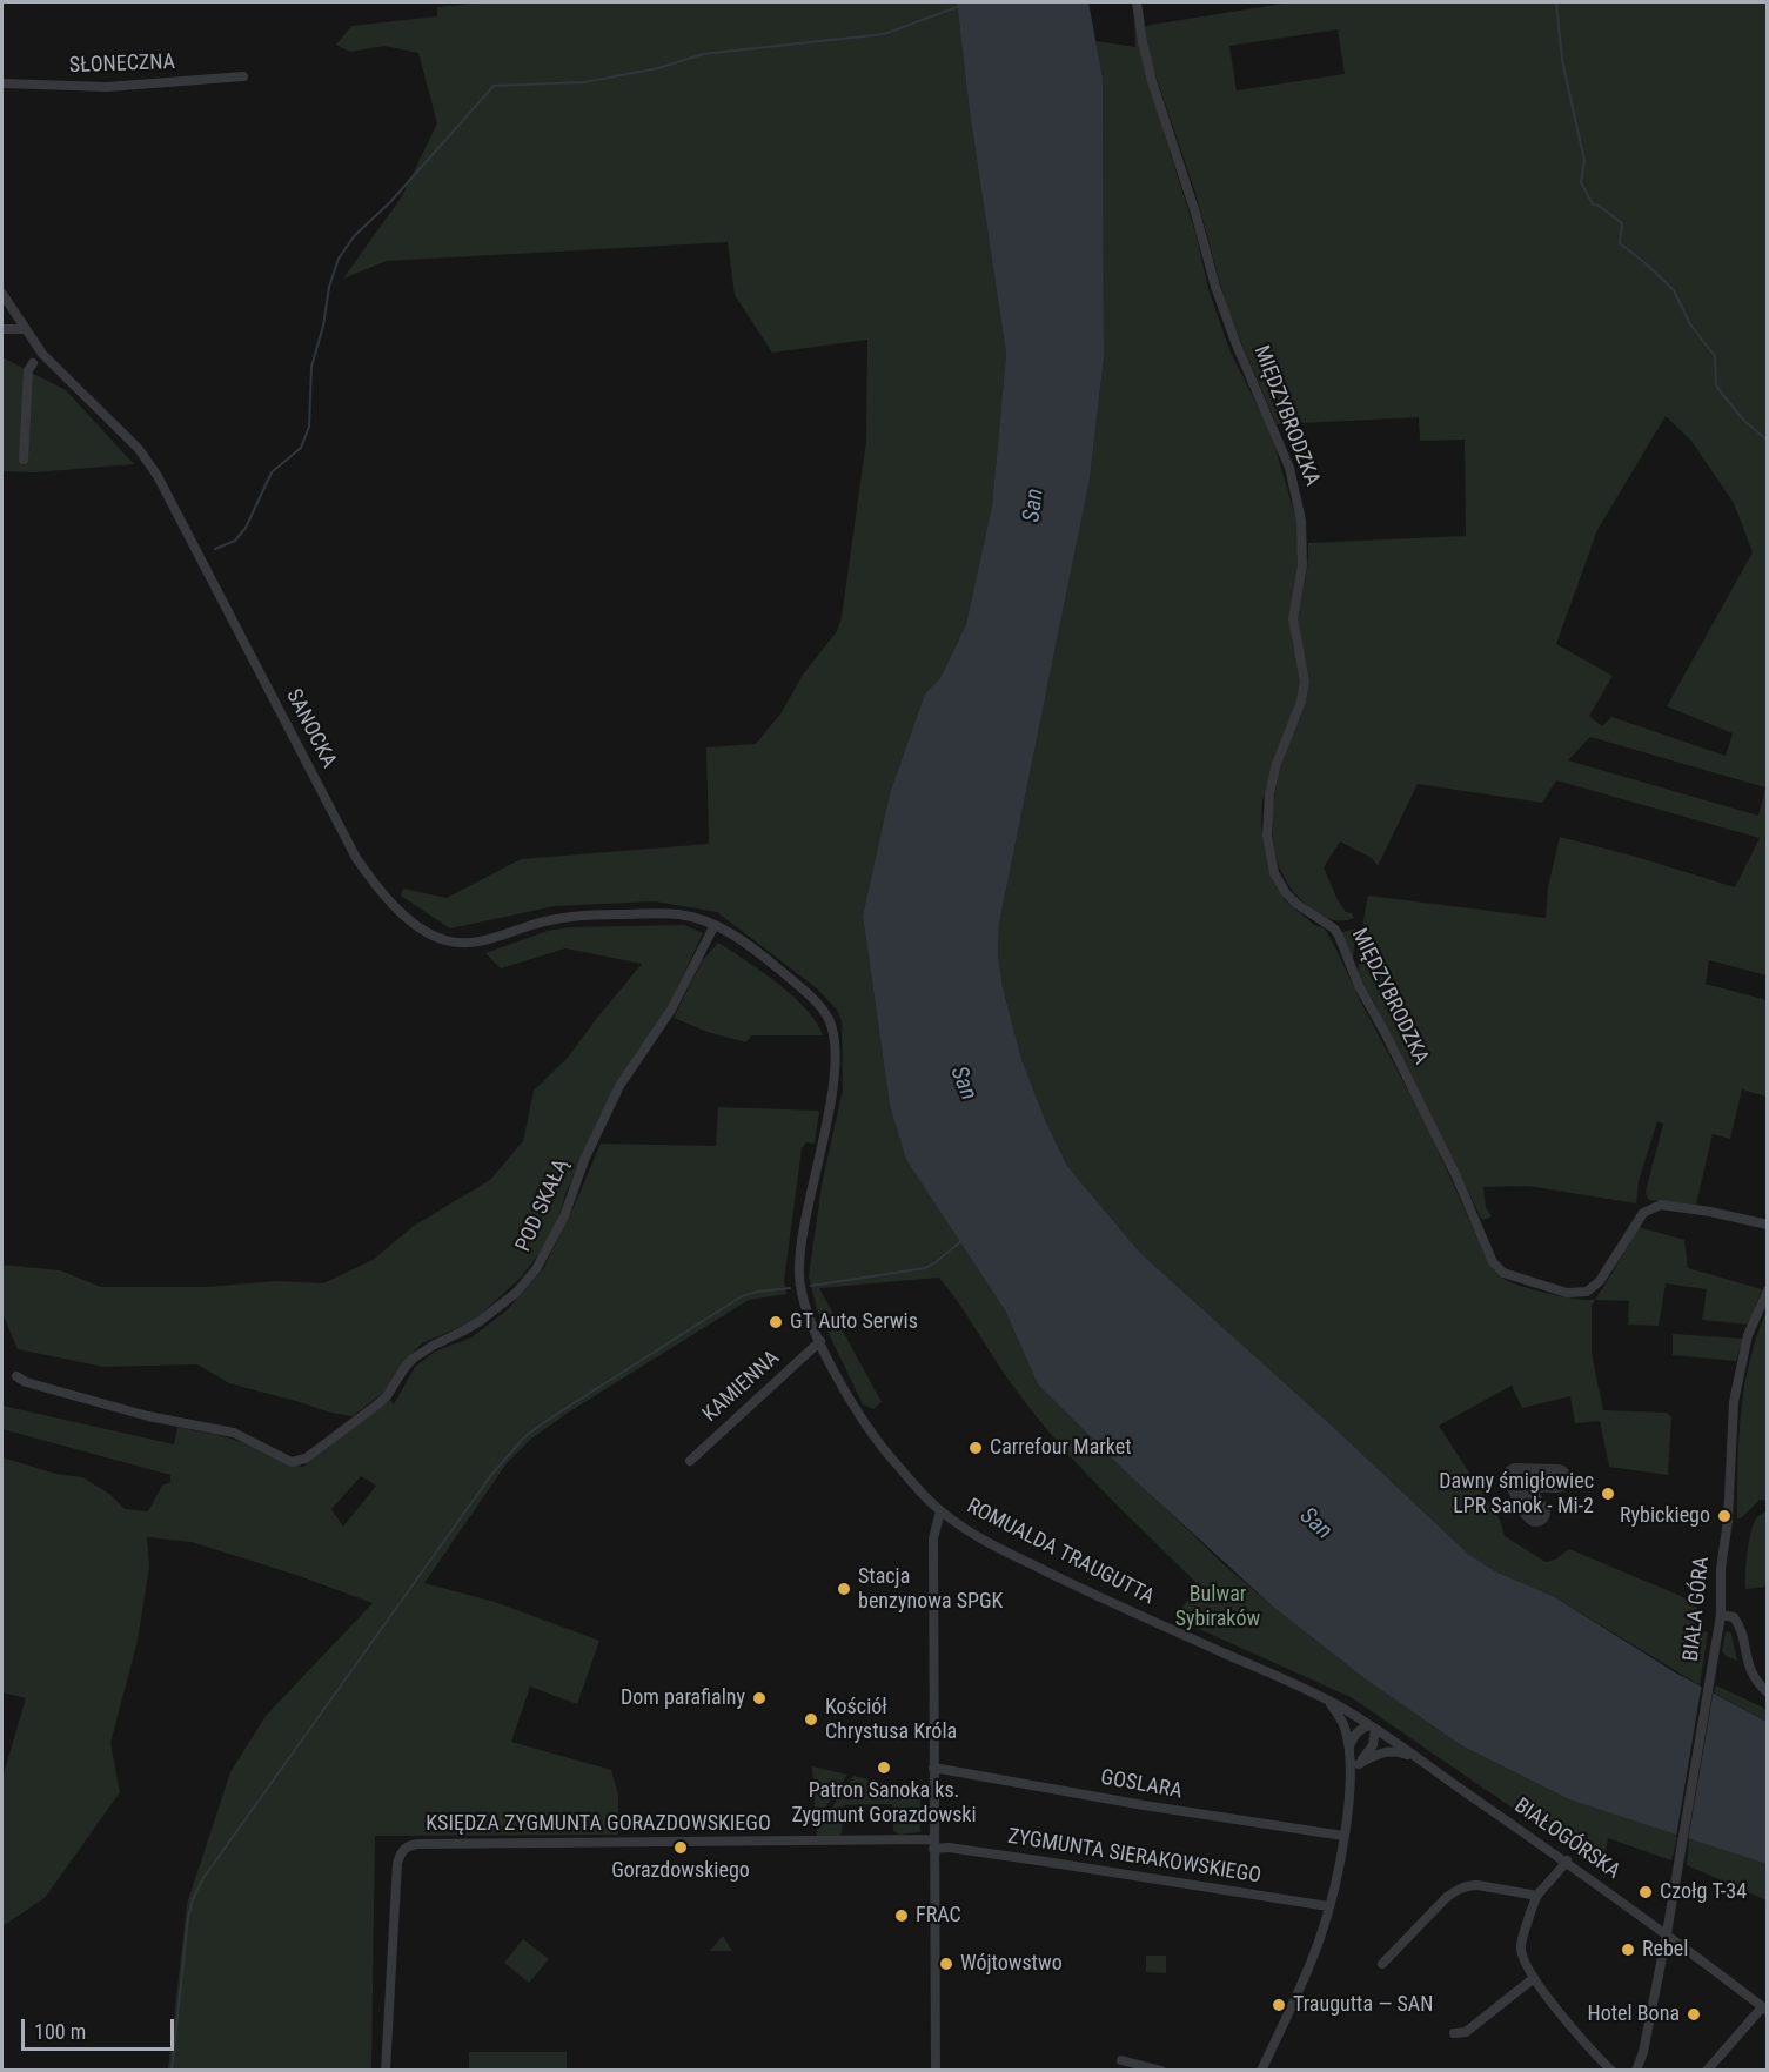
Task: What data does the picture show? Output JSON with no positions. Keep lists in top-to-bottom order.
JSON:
{
  "streets": {
    "street": [
      "SŁONECZNA",
      "MIĘDZYBRODZKA",
      "SANOCKA",
      "POD SKAŁĄ",
      "KAMIENNA",
      "ROMUALDA TRAUGUTTA",
      "BIAŁA GÓRA",
      "GOSLARA",
      "KSIĘDZA ZYGMUNTA GORAZDOWSKIEGO",
      "BIAŁOGÓRSKA",
      "ZYGMUNTA SIERAKOWSKIEGO"
    ]
  },
  "crossings": [
    ["SANOCKA", "POD SKAŁĄ"],
    ["SANOCKA", "ROMUALDA TRAUGUTTA"],
    ["POD SKAŁĄ", "ROMUALDA TRAUGUTTA"],
    ["KAMIENNA", "ROMUALDA TRAUGUTTA"],
    ["ROMUALDA TRAUGUTTA", "BIAŁOGÓRSKA"],
    ["BIAŁA GÓRA", "BIAŁOGÓRSKA"],
    ["KSIĘDZA ZYGMUNTA GORAZDOWSKIEGO", "ZYGMUNTA SIERAKOWSKIEGO"]
  ],
  "water": ["San"],
  "parks": ["Bulwar Sybiraków"],
  "places": [
    "GT Auto Serwis",
    "Carrefour Market",
    "Dawny śmigłowiec LPR Sanok - Mi-2",
    "Rybickiego",
    "Stacja benzynowa SPGK",
    "Dom parafialny",
    "Kościół Chrystusa Króla",
    "Patron Sanoka ks. Zygmunt Gorazdowski",
    "Gorazdowskiego",
    "Czołg T-34",
    "FRAC",
    "Rebel",
    "Wójtowstwo",
    "Traugutta — SAN",
    "Hotel Bona"
  ],
  "scale_bar": "100 m"
}
